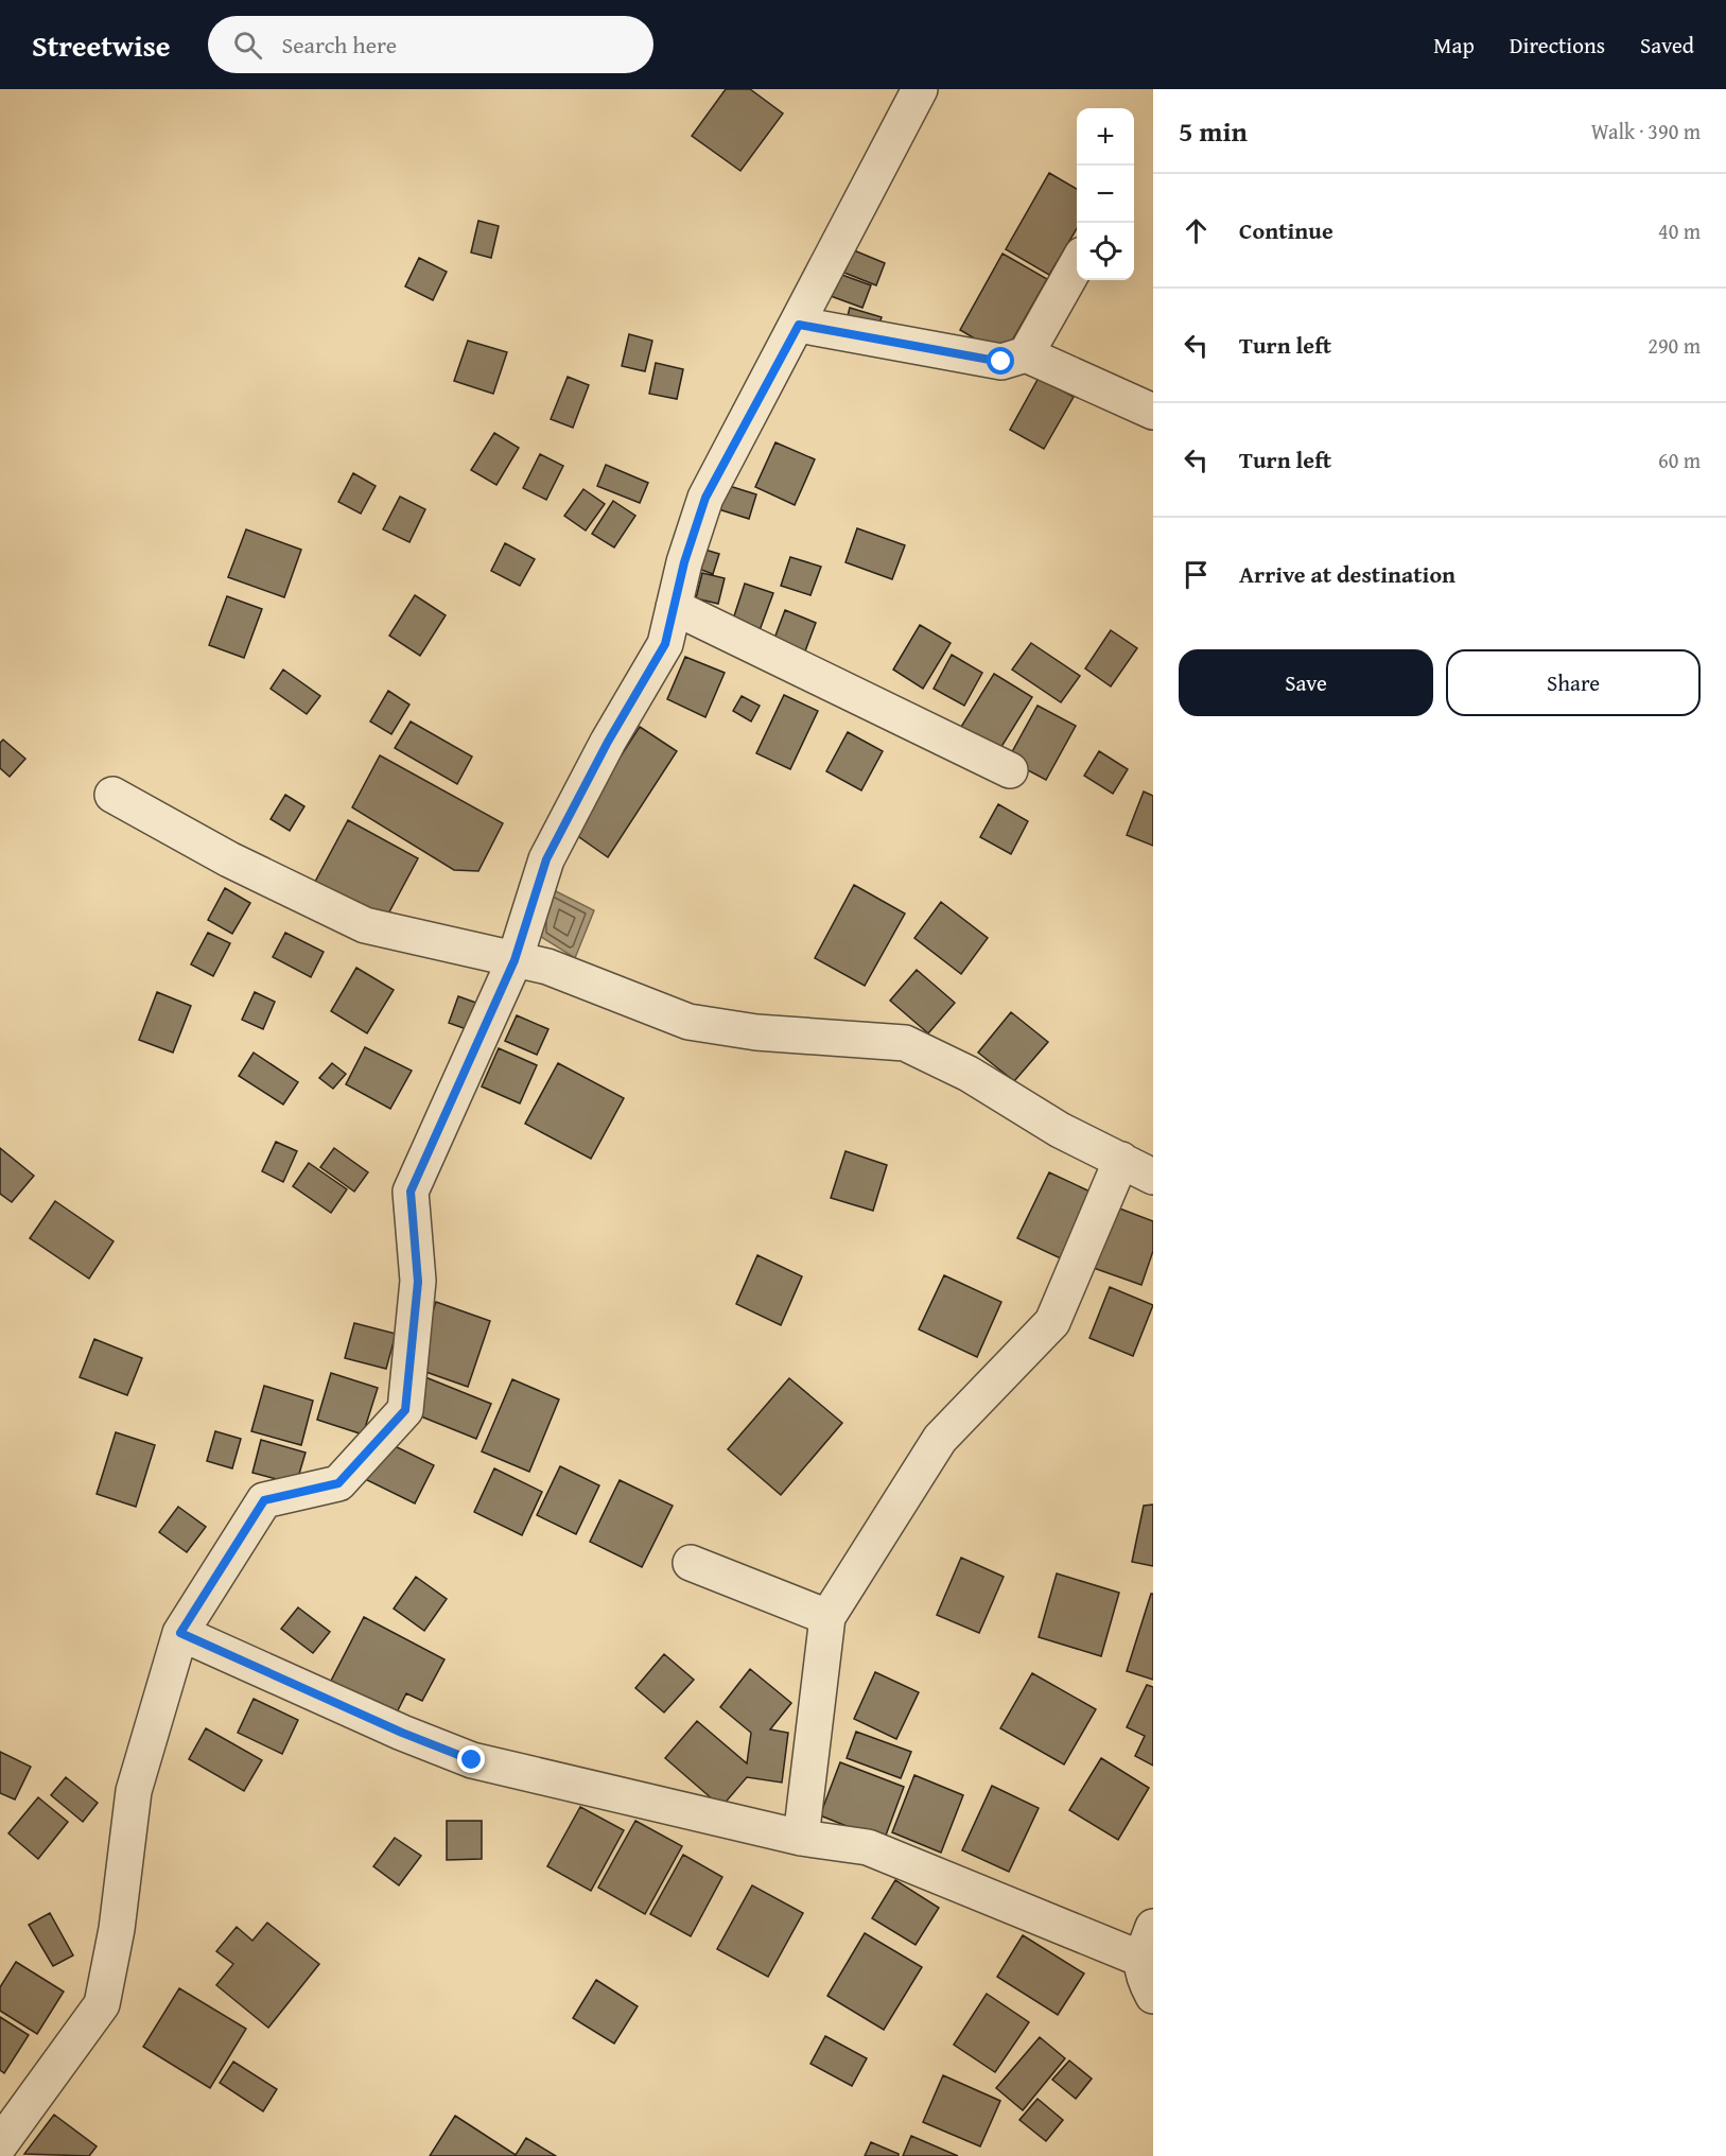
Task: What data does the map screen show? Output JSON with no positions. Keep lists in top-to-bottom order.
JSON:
{
  "page": {
    "header": "Streetwise",
    "search": "Search here",
    "nav": ["Map", "Directions", "Saved"],
    "heading": ["5 min", "Walk · 390 m"],
    "map_buttons": ["+", "−"],
    "list": [
      ["Continue", "40 m"],
      ["Turn left", "290 m"],
      ["Turn left", "60 m"],
      "Arrive at destination"
    ],
    "buttons": ["Save", "Share"]
  }
}
